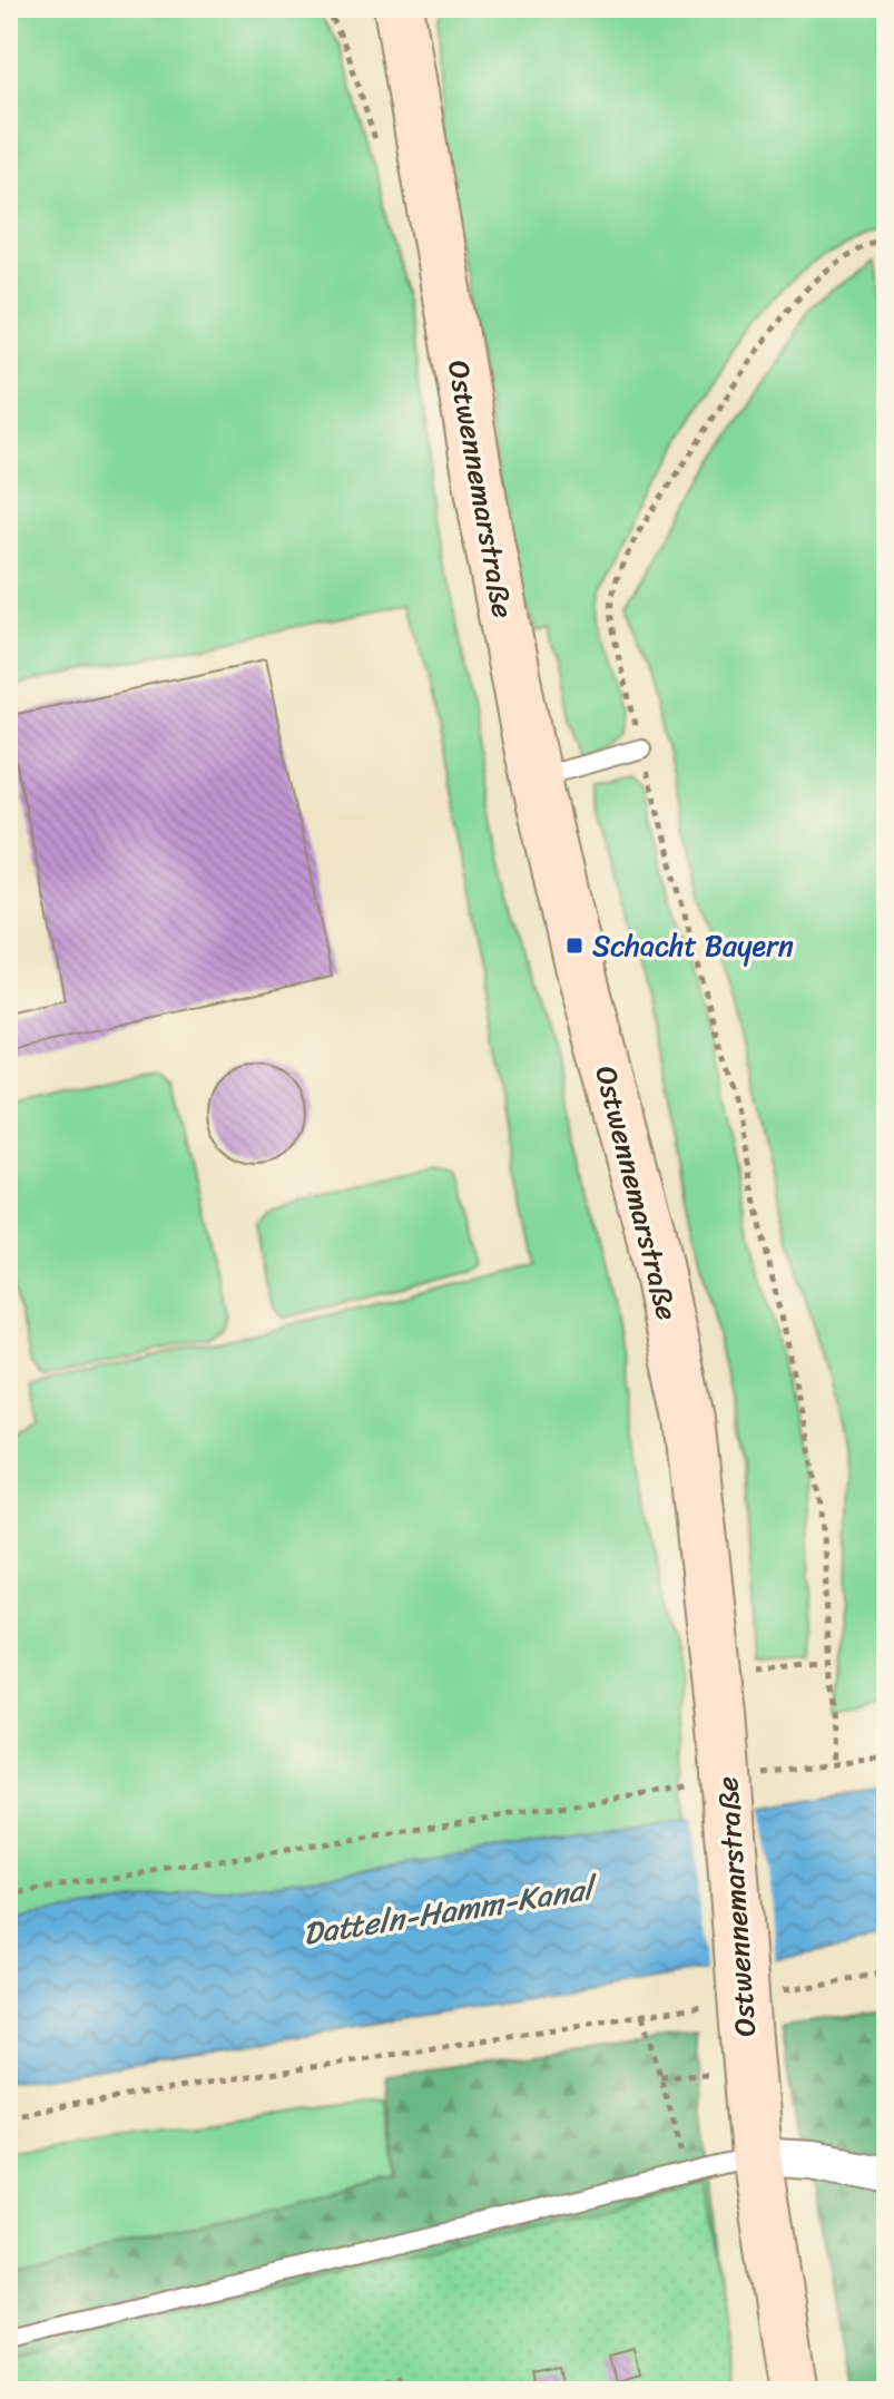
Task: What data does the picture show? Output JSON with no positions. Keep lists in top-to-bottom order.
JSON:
{
  "streets": {
    "street": ["Ostwennemarstraße"]
  },
  "water": ["Datteln-Hamm-Kanal"],
  "places": {
    "transit": ["Schacht Bayern"]
  }
}
